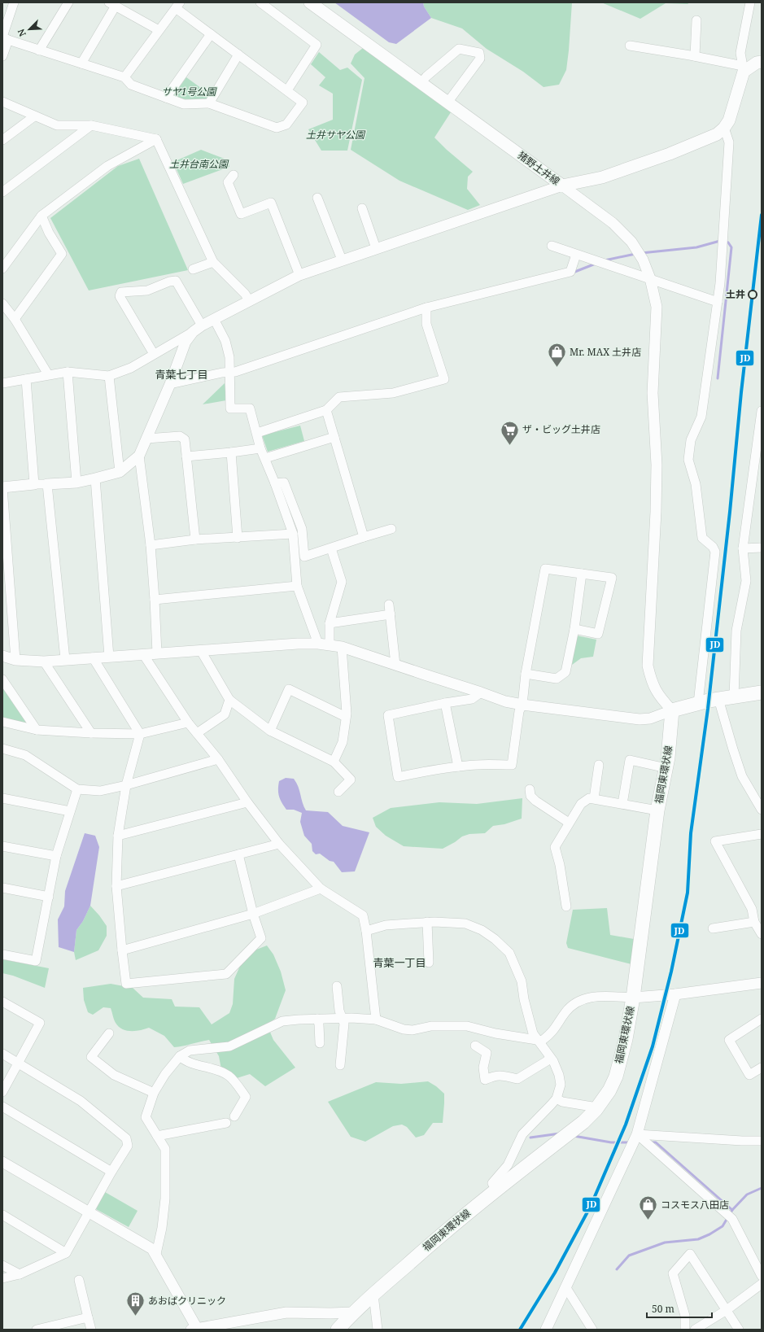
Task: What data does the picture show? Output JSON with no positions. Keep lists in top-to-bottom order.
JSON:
{
  "streets": {
    "main road": ["猪野土井線", "福岡東環状線"]
  },
  "districts": ["青葉七丁目", "青葉一丁目"],
  "parks": ["サヤ1号公園", "土井サヤ公園", "土井台南公園"],
  "places": {
    "other": ["土井"],
    "shop": ["Mr. MAX 土井店", "コスモス八田店"],
    "supermarket": ["ザ・ビッグ土井店"],
    "building": ["あおばクリニック"]
  },
  "lines": ["transit line JD"],
  "scale_bar": "50 m",
  "north": "bottom left"
}
